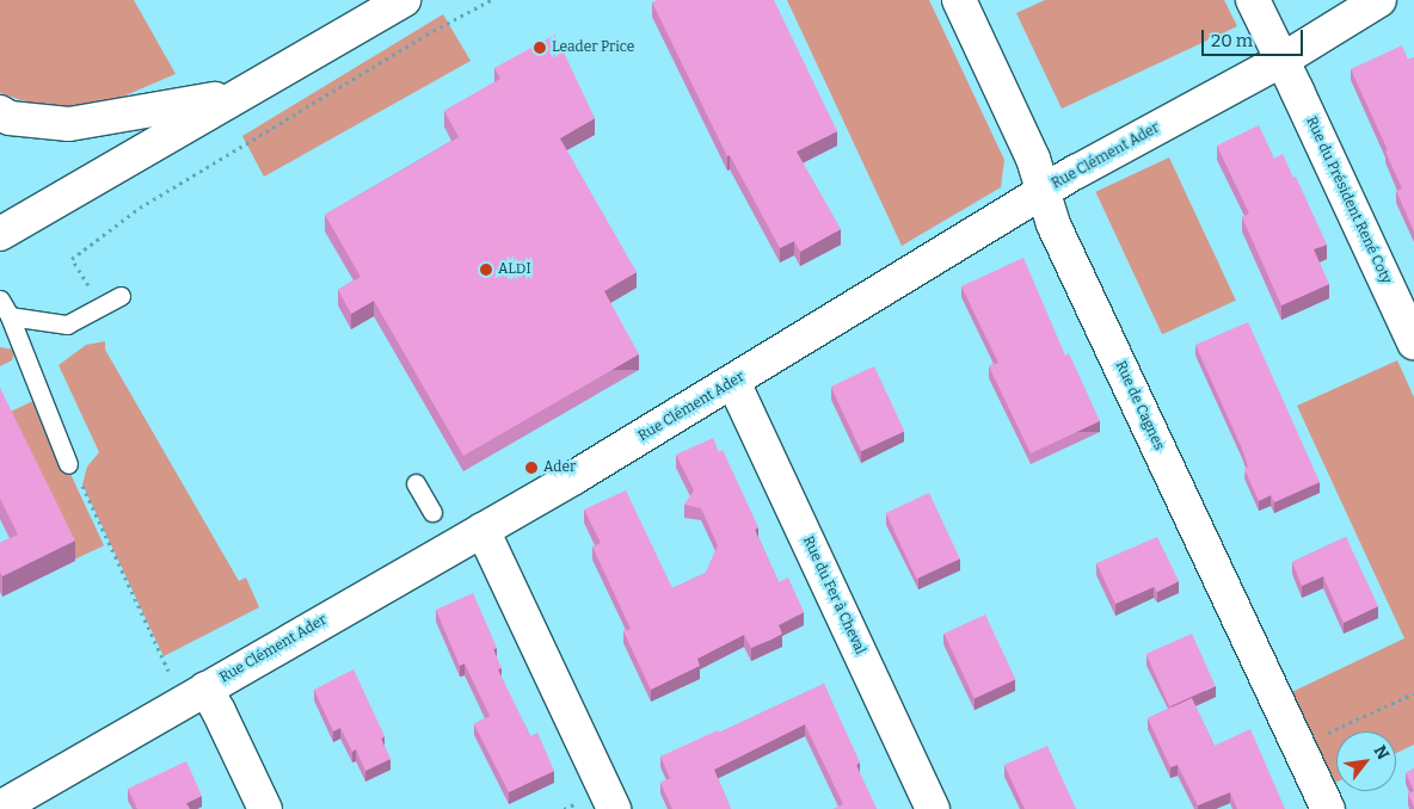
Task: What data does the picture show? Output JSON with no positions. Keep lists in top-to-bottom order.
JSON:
{
  "streets": {
    "street": [
      "Rue Clément Ader",
      "Rue du Président René Coty",
      "Rue de Cagnes",
      "Rue du Fer à Cheval"
    ]
  },
  "crossings": [
    ["Rue Clément Ader", "Rue du Président René Coty"],
    ["Rue Clément Ader", "Rue de Cagnes"],
    ["Rue Clément Ader", "Rue du Fer à Cheval"]
  ],
  "places": ["Leader Price", "ALDI", "Ader"],
  "scale_bar": "20 m",
  "north": "top right"
}
